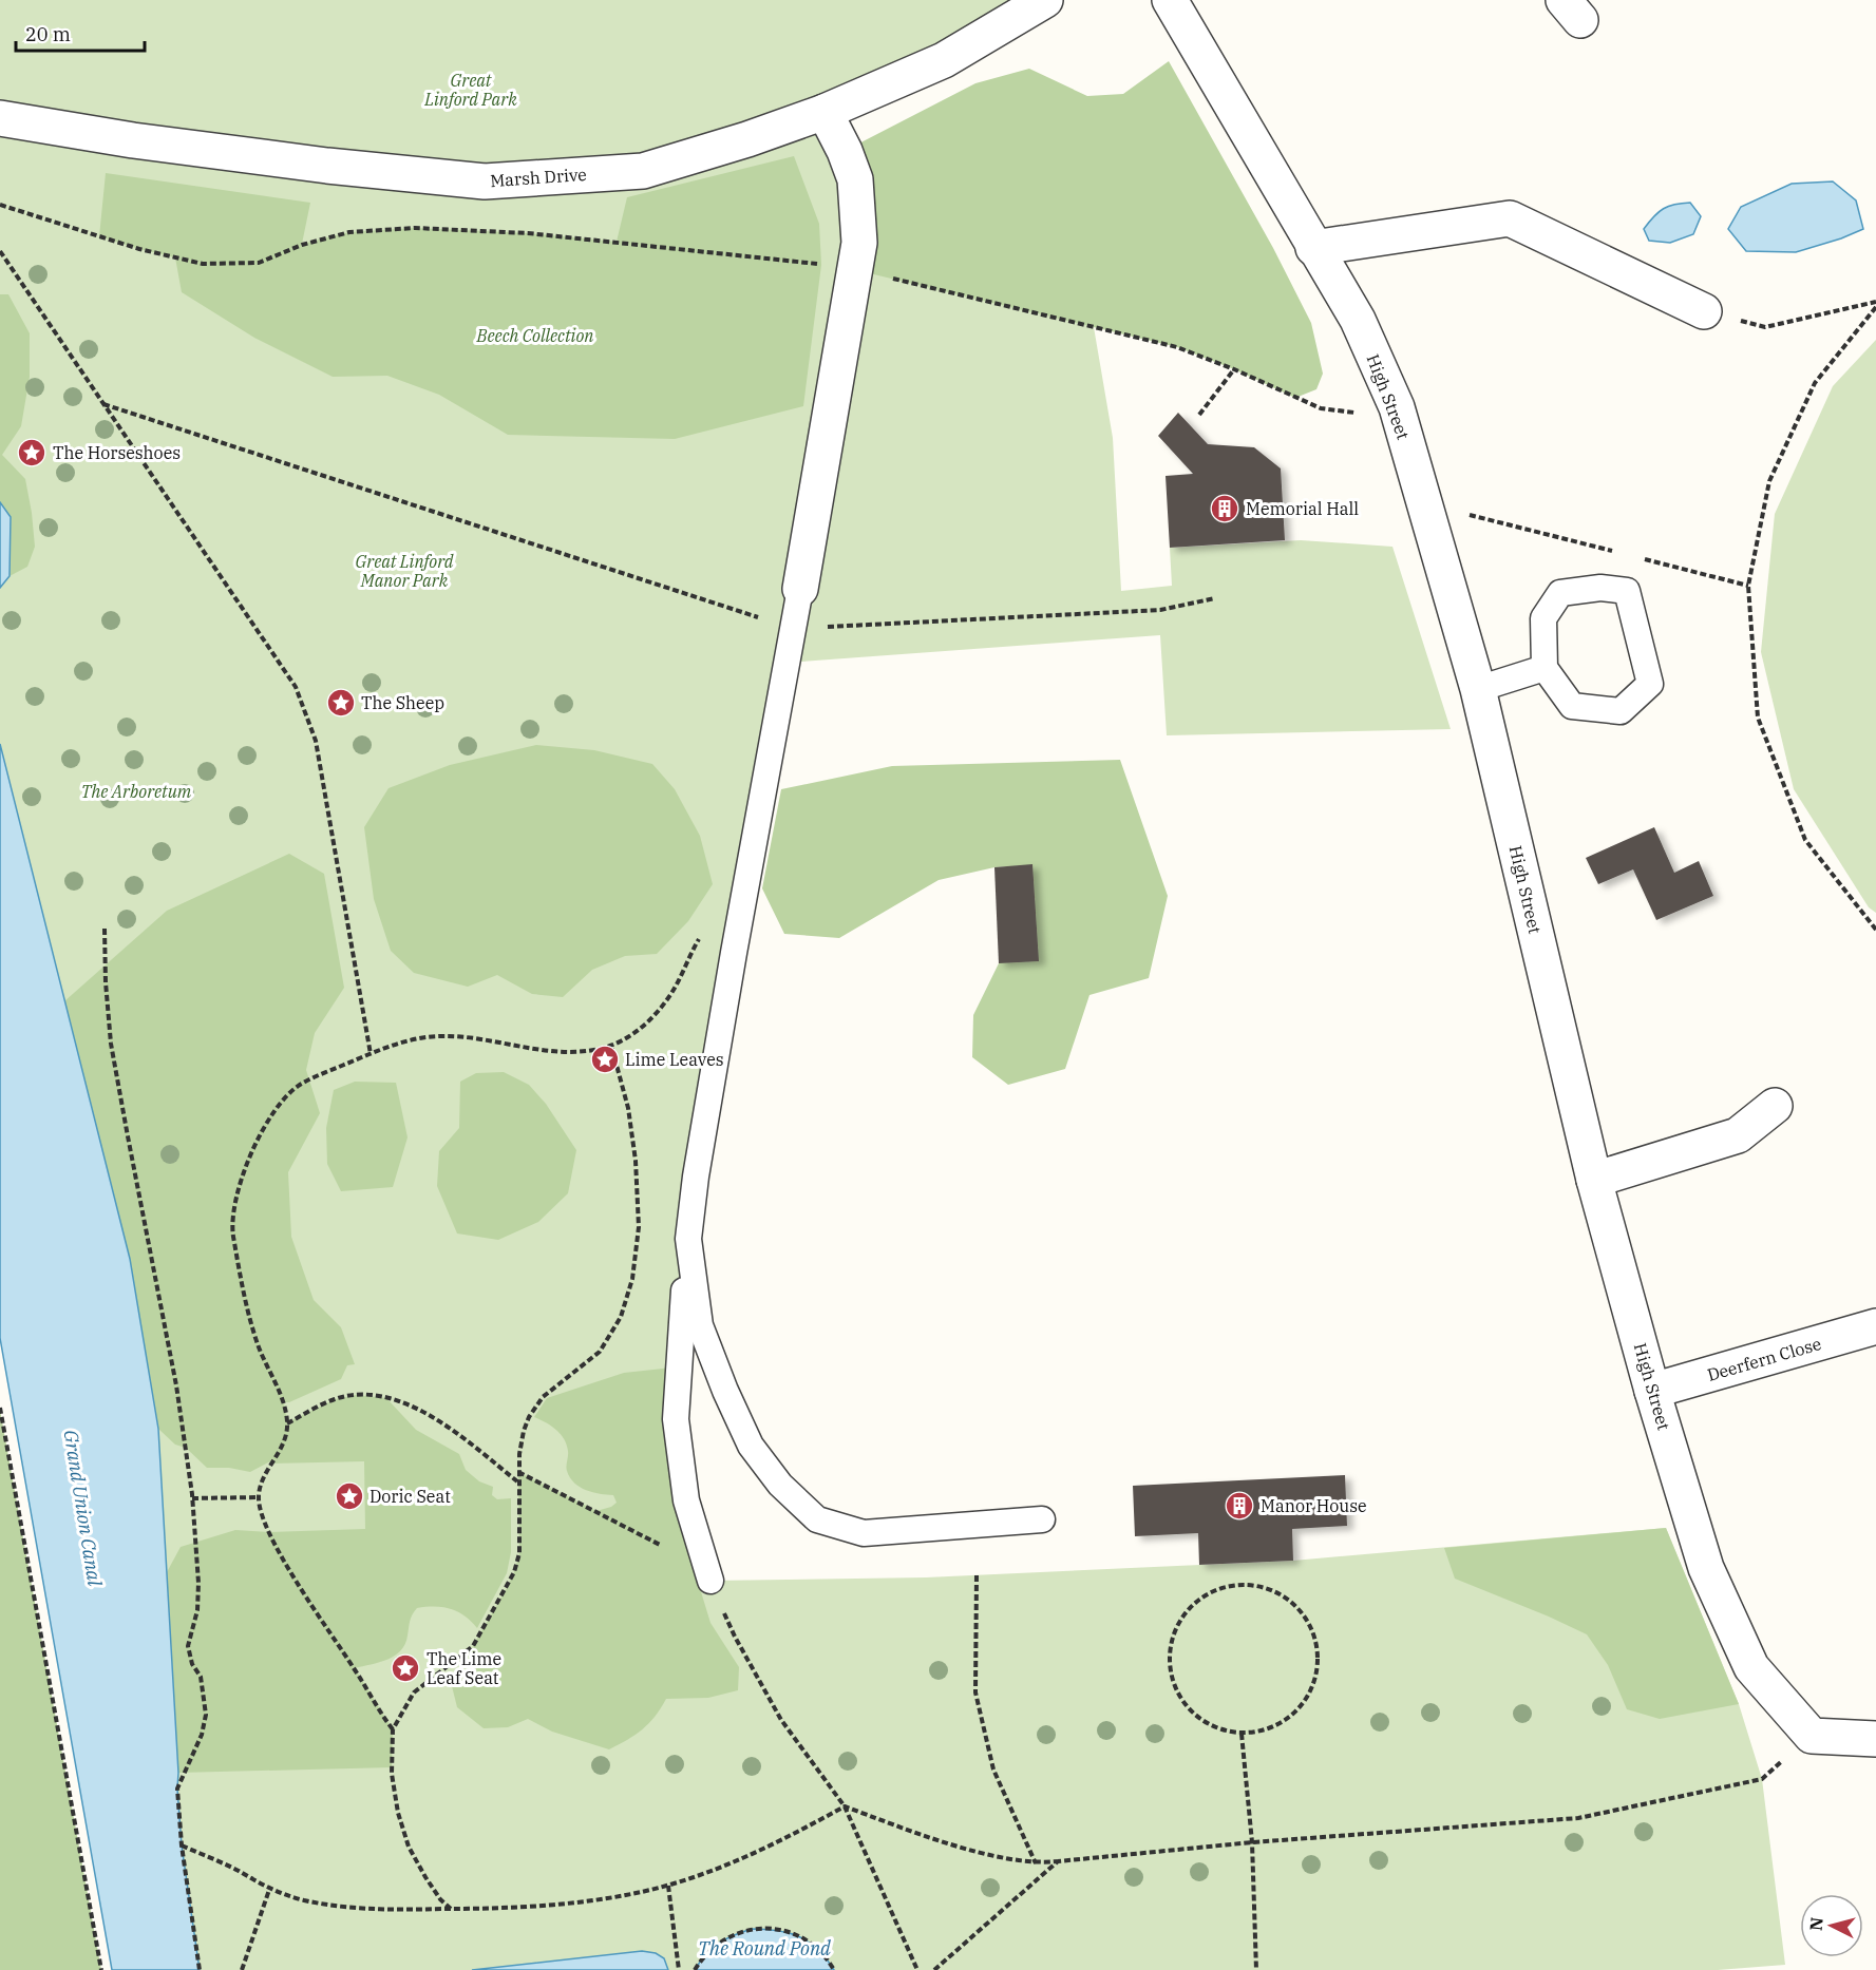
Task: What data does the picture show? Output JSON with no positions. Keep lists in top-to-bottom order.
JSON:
{
  "streets": {
    "street": ["Marsh Drive", "High Street", "Deerfern Close"]
  },
  "crossings": [
    ["High Street", "Deerfern Close"]
  ],
  "water": ["Grand Union Canal", "The Round Pond"],
  "parks": [
    "Great Linford Park",
    "Beech Collection",
    "Great Linford Manor Park",
    "The Arboretum"
  ],
  "places": {
    "place": [
      "The Horseshoes",
      "The Sheep",
      "Lime Leaves",
      "Doric Seat",
      "The Lime Leaf Seat"
    ],
    "building": ["Memorial Hall", "Manor House"]
  },
  "scale_bar": "20 m",
  "north": "left"
}
